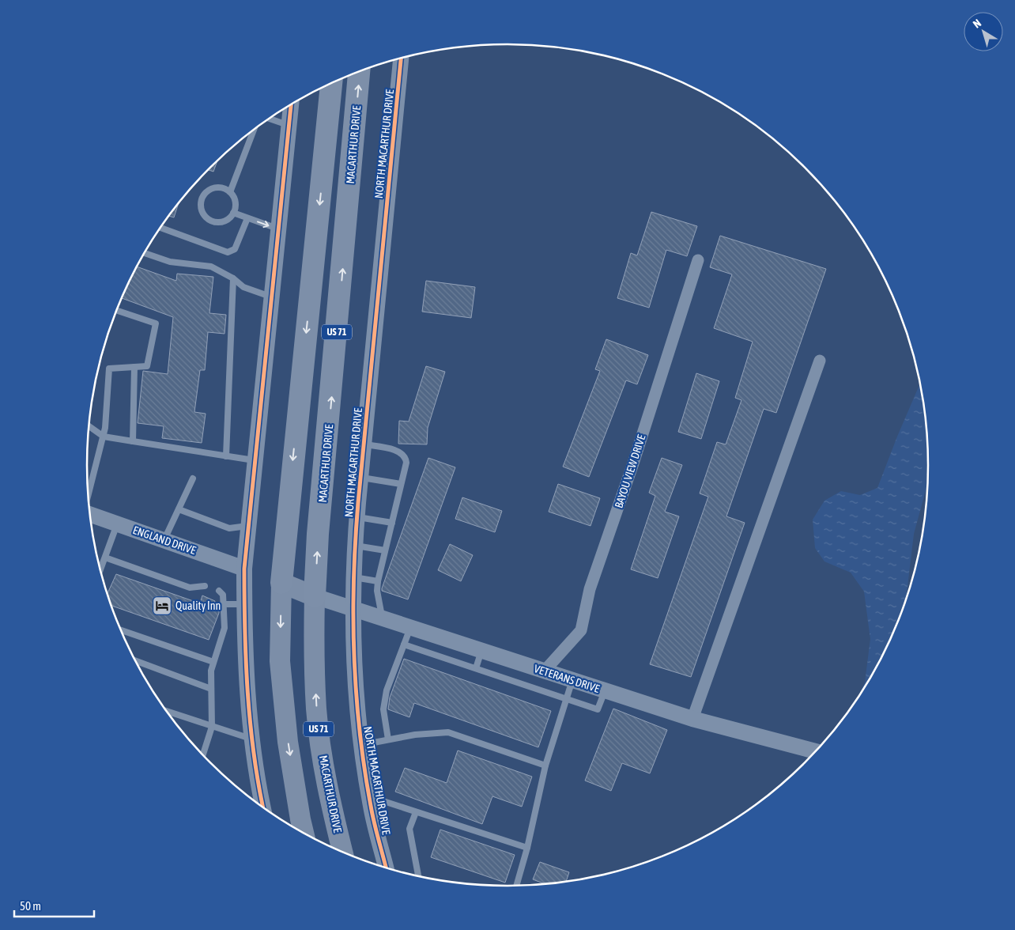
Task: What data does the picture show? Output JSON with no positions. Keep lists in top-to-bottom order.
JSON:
{
  "streets": {
    "highway": ["MACARTHUR DRIVE", "US 71"],
    "street": [
      "NORTH MACARTHUR DRIVE",
      "BAYOU VIEW DRIVE",
      "ENGLAND DRIVE",
      "VETERANS DRIVE"
    ]
  },
  "crossings": [
    ["NORTH MACARTHUR DRIVE", "VETERANS DRIVE"],
    ["MACARTHUR DRIVE", "VETERANS DRIVE"],
    ["BAYOU VIEW DRIVE", "VETERANS DRIVE"]
  ],
  "places": {
    "hotel": ["Quality Inn"]
  },
  "scale_bar": "50 m",
  "north": "top left"
}
